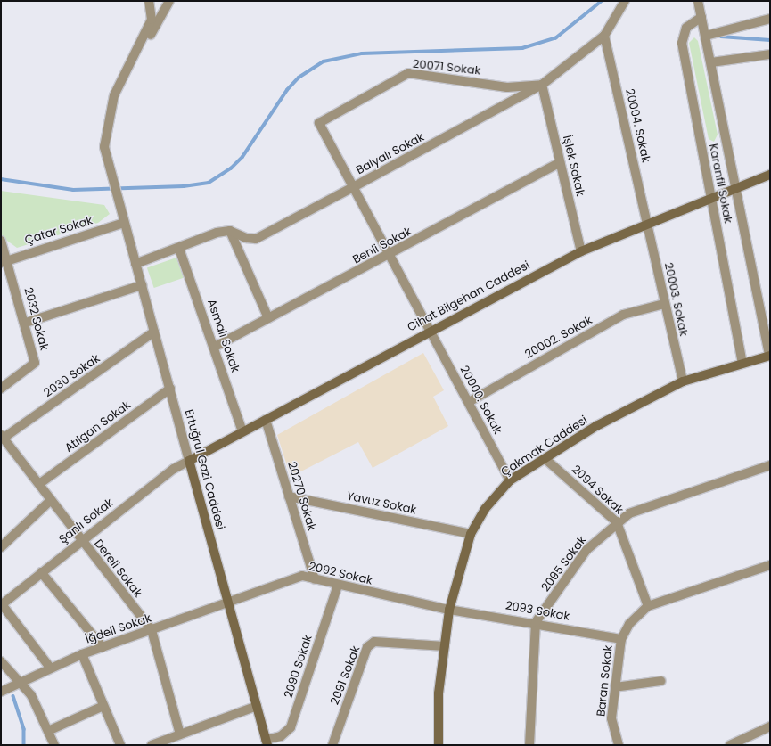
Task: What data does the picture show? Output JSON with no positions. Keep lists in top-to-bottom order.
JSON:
{
  "streets": {
    "main road": ["Cihat Bilgehan Caddesi", "Çakmak Caddesi", "Ertuğrul Gazi Caddesi"],
    "street": [
      "20071 Sokak",
      "20004. Sokak",
      "Balyalı Sokak",
      "İşlek Sokak",
      "Karanfil Sokak",
      "Çatar Sokak",
      "Benli Sokak",
      "20003. Sokak",
      "2032 Sokak",
      "Asmalı Sokak",
      "20002. Sokak",
      "2030 Sokak",
      "20000. Sokak",
      "Atılgan Sokak",
      "2094 Sokak",
      "20270 Sokak",
      "Yavuz Sokak",
      "Şanlı Sokak",
      "2095 Sokak",
      "Dereli Sokak",
      "2092 Sokak",
      "2093 Sokak",
      "İğdeli Sokak",
      "2090 Sokak",
      "2091 Sokak",
      "Baran Sokak"
    ]
  },
  "crossings": [
    ["20071 Sokak", "Balyalı Sokak"],
    ["20071 Sokak", "İşlek Sokak"],
    ["20071 Sokak", "20000. Sokak"],
    ["20004. Sokak", "Balyalı Sokak"],
    ["20004. Sokak", "Cihat Bilgehan Caddesi"],
    ["20004. Sokak", "20003. Sokak"],
    ["Balyalı Sokak", "İşlek Sokak"],
    ["Balyalı Sokak", "20000. Sokak"],
    ["İşlek Sokak", "Benli Sokak"],
    ["İşlek Sokak", "Cihat Bilgehan Caddesi"],
    ["Karanfil Sokak", "Cihat Bilgehan Caddesi"],
    ["Karanfil Sokak", "Çakmak Caddesi"],
    ["Çatar Sokak", "2032 Sokak"],
    ["Çatar Sokak", "Ertuğrul Gazi Caddesi"],
    ["Benli Sokak", "Asmalı Sokak"],
    ["Benli Sokak", "20000. Sokak"],
    ["Cihat Bilgehan Caddesi", "20003. Sokak"],
    ["Cihat Bilgehan Caddesi", "Asmalı Sokak"],
    ["Cihat Bilgehan Caddesi", "20000. Sokak"],
    ["Cihat Bilgehan Caddesi", "Ertuğrul Gazi Caddesi"],
    ["Cihat Bilgehan Caddesi", "20270 Sokak"],
    ["Cihat Bilgehan Caddesi", "Şanlı Sokak"],
    ["20003. Sokak", "20002. Sokak"],
    ["20003. Sokak", "Çakmak Caddesi"],
    ["20002. Sokak", "20000. Sokak"],
    ["2030 Sokak", "Ertuğrul Gazi Caddesi"],
    ["2030 Sokak", "Dereli Sokak"],
    ["20000. Sokak", "Çakmak Caddesi"],
    ["Atılgan Sokak", "Ertuğrul Gazi Caddesi"],
    ["Atılgan Sokak", "Dereli Sokak"],
    ["Çakmak Caddesi", "2094 Sokak"],
    ["Çakmak Caddesi", "Yavuz Sokak"],
    ["Çakmak Caddesi", "2092 Sokak"],
    ["Çakmak Caddesi", "2093 Sokak"],
    ["Çakmak Caddesi", "2091 Sokak"],
    ["Ertuğrul Gazi Caddesi", "Şanlı Sokak"],
    ["Ertuğrul Gazi Caddesi", "2092 Sokak"],
    ["Ertuğrul Gazi Caddesi", "İğdeli Sokak"],
    ["Ertuğrul Gazi Caddesi", "2090 Sokak"],
    ["2094 Sokak", "2095 Sokak"],
    ["2094 Sokak", "Baran Sokak"],
    ["20270 Sokak", "Yavuz Sokak"],
    ["20270 Sokak", "2092 Sokak"],
    ["Şanlı Sokak", "Dereli Sokak"],
    ["2095 Sokak", "2093 Sokak"],
    ["Dereli Sokak", "İğdeli Sokak"],
    ["2092 Sokak", "2093 Sokak"],
    ["2092 Sokak", "İğdeli Sokak"],
    ["2092 Sokak", "2090 Sokak"],
    ["2093 Sokak", "Baran Sokak"]
  ]
}
